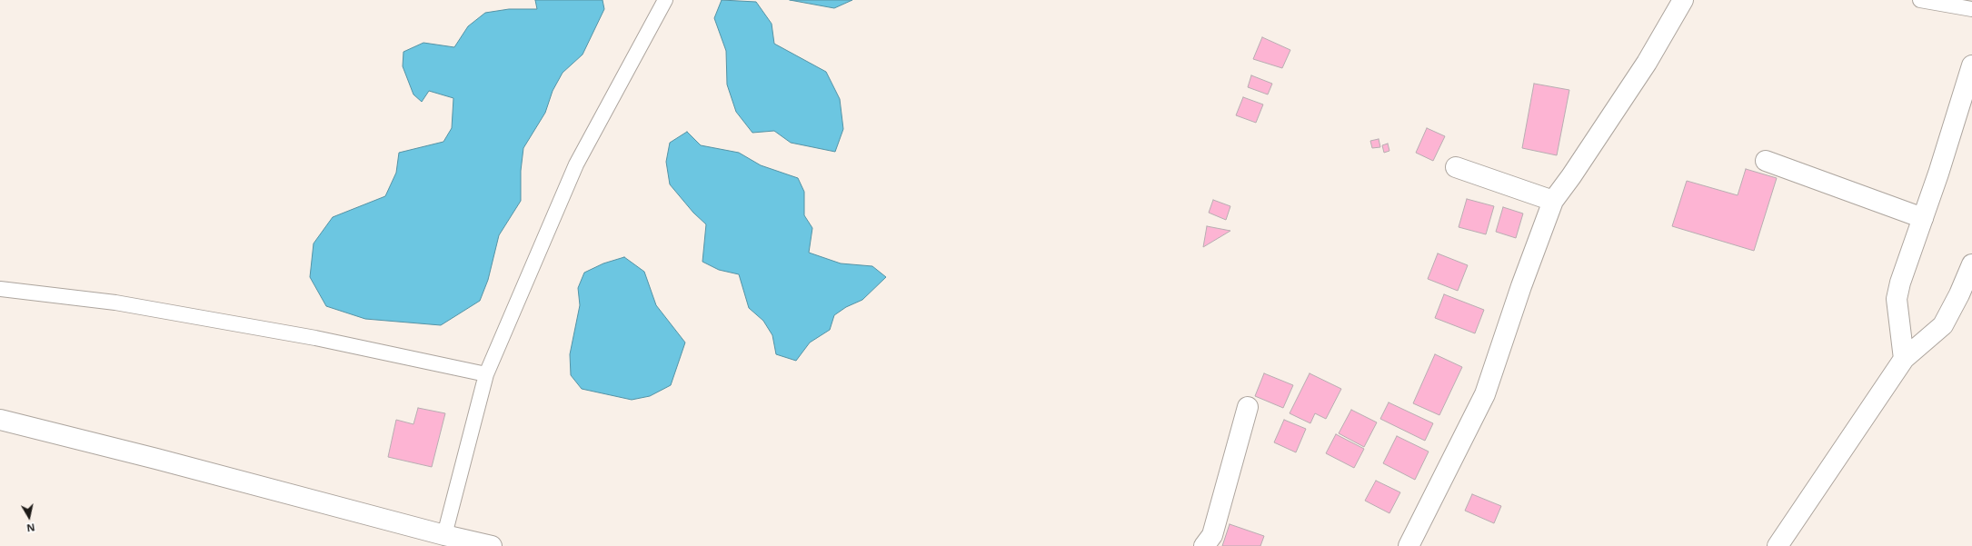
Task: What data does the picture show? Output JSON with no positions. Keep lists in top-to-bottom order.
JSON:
{
  "north": "bottom"
}
